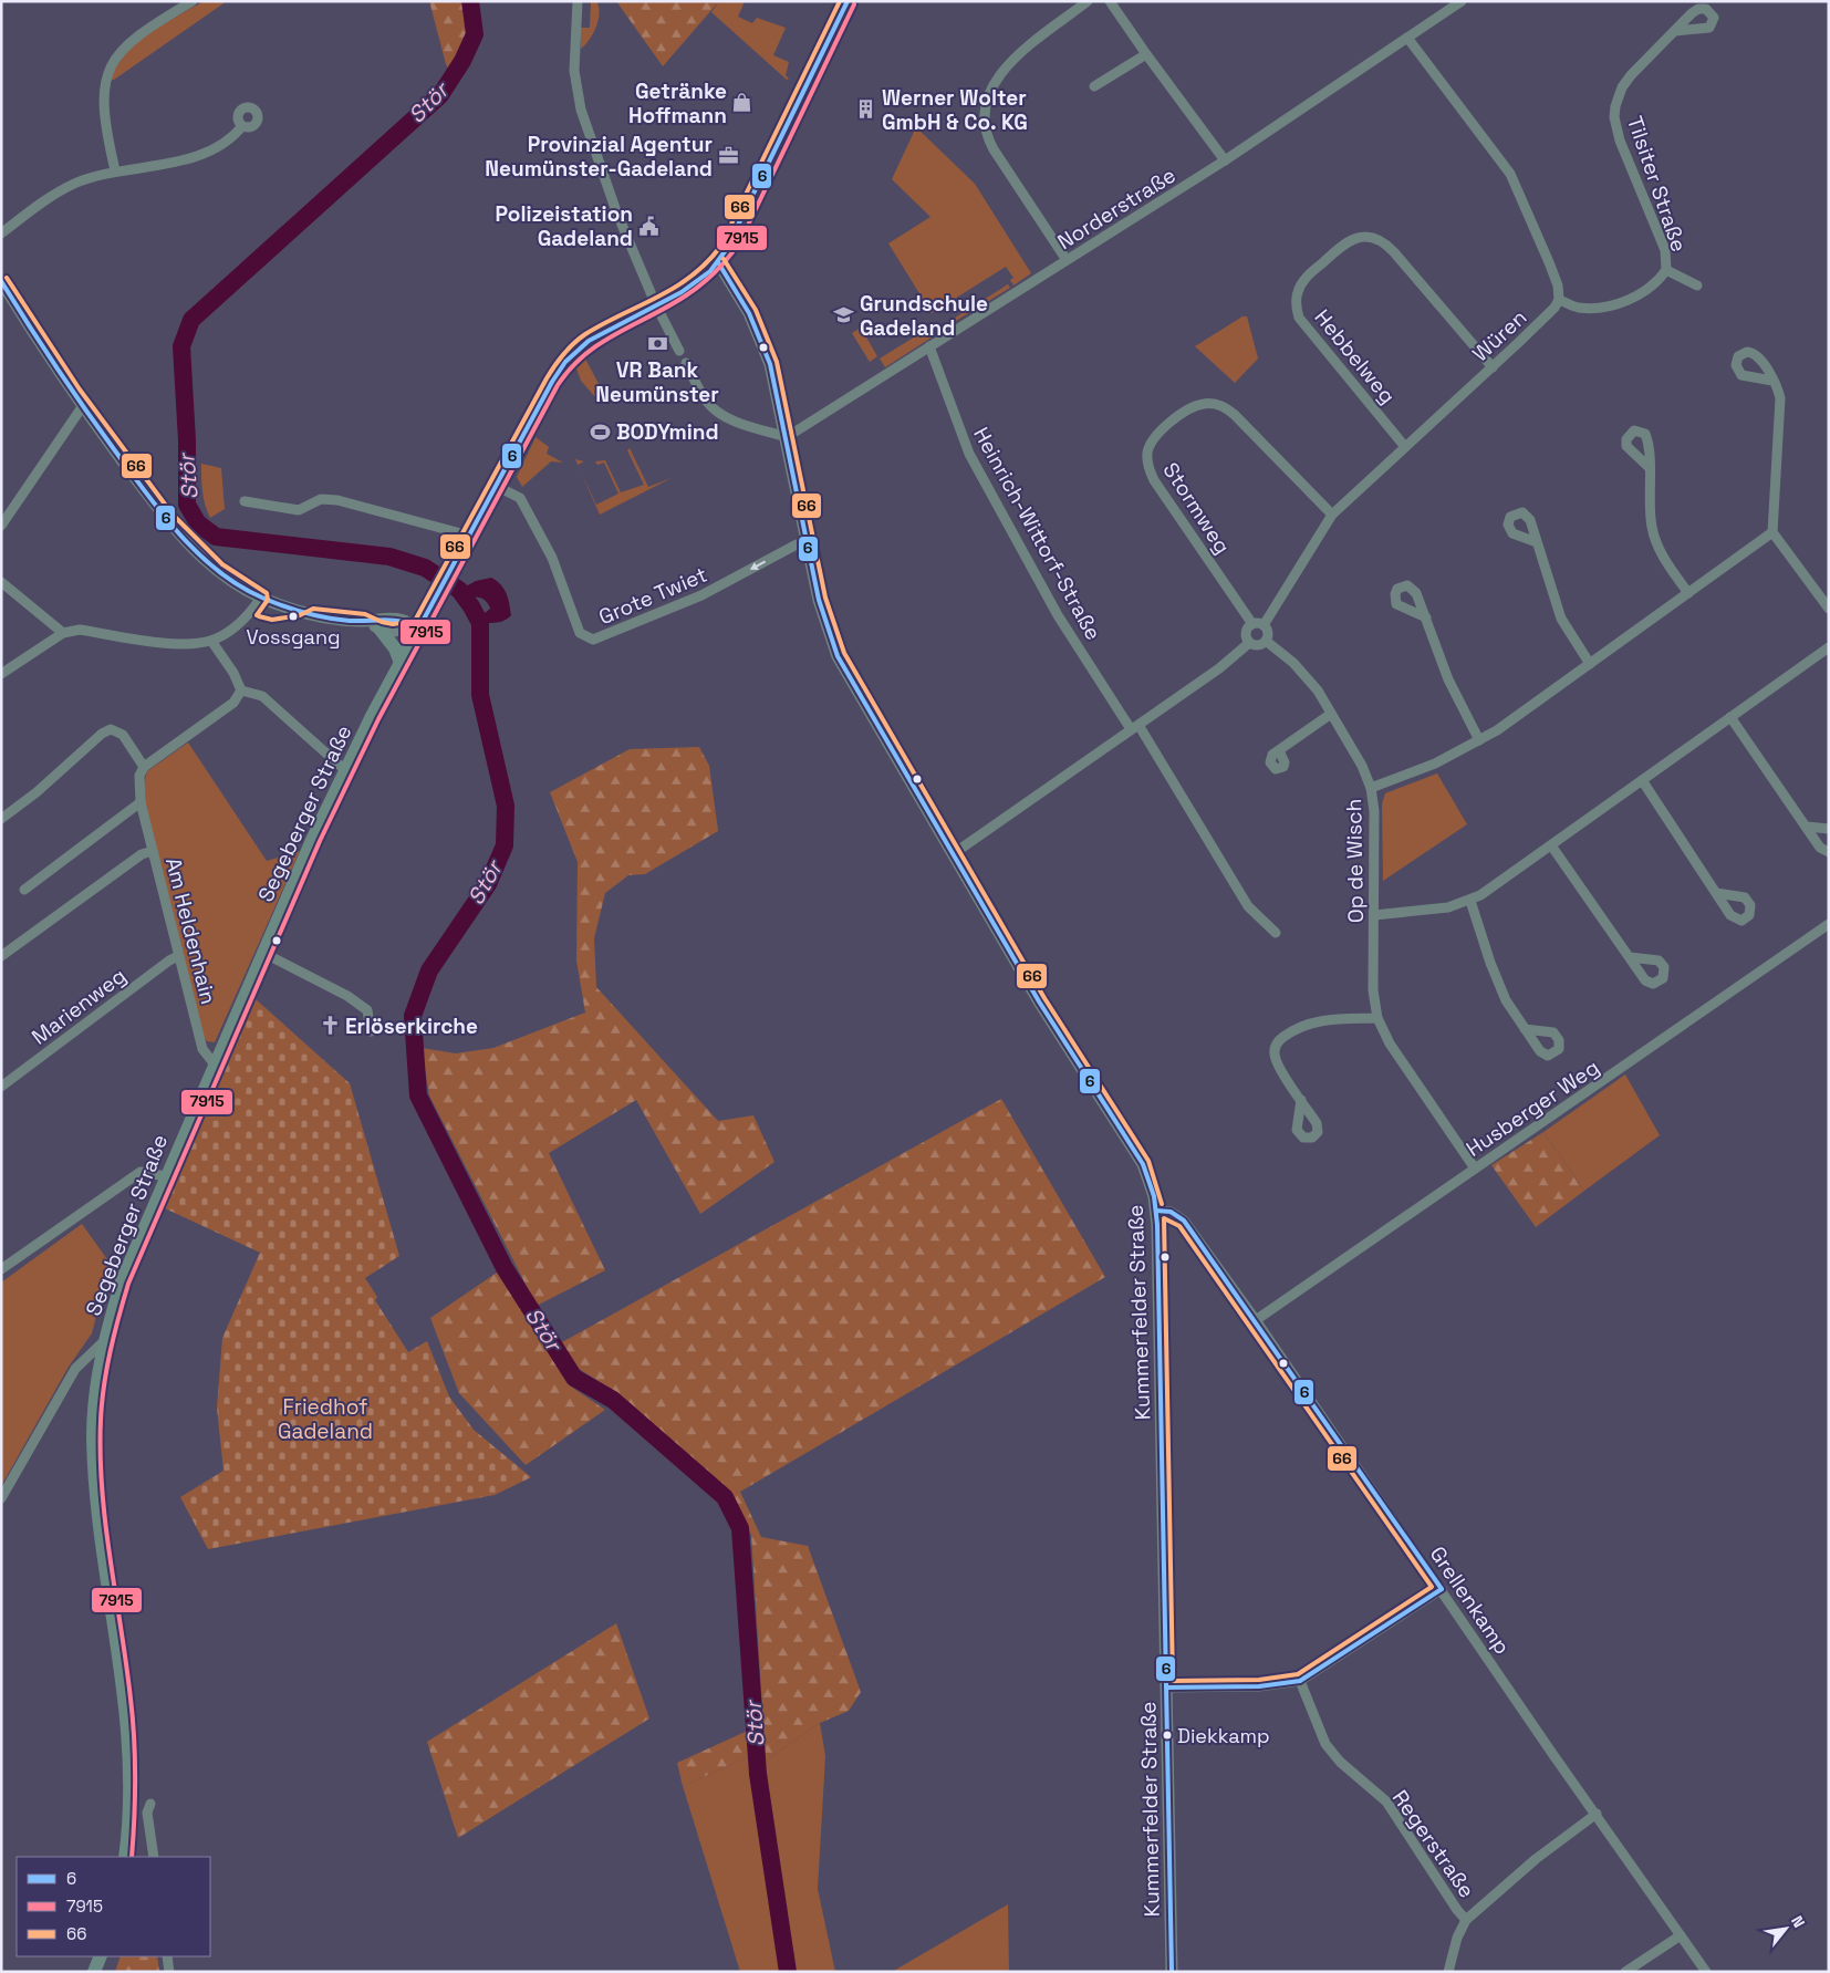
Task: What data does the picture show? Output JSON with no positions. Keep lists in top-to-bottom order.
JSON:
{
  "streets": {
    "main road": ["Segeberger Straße"],
    "street": [
      "Tilsiter Straße",
      "Norderstraße",
      "Würen",
      "Hebbelweg",
      "Stormweg",
      "Heinrich-Wittorf-Straße",
      "Grote Twiet",
      "Op de Wisch",
      "Am Heldenhain",
      "Marienweg",
      "Husberger Weg",
      "Kummerfelder Straße",
      "Grellenkamp",
      "Regerstraße"
    ]
  },
  "crossings": [
    ["Tilsiter Straße", "Würen"],
    ["Norderstraße", "Heinrich-Wittorf-Straße"],
    ["Norderstraße", "Kummerfelder Straße"],
    ["Würen", "Hebbelweg"],
    ["Würen", "Stormweg"],
    ["Würen", "Op de Wisch"],
    ["Stormweg", "Op de Wisch"],
    ["Grote Twiet", "Segeberger Straße"],
    ["Grote Twiet", "Kummerfelder Straße"],
    ["Segeberger Straße", "Am Heldenhain"],
    ["Segeberger Straße", "Kummerfelder Straße"],
    ["Op de Wisch", "Husberger Weg"],
    ["Am Heldenhain", "Marienweg"],
    ["Husberger Weg", "Grellenkamp"],
    ["Kummerfelder Straße", "Grellenkamp"]
  ],
  "water": ["Stör"],
  "parks": ["Friedhof Gadeland"],
  "places": {
    "shop": ["Getränke Hoffmann"],
    "building": ["Werner Wolter GmbH & Co. KG"],
    "office": ["Provinzial Agentur Neumünster-Gadeland"],
    "public building": ["Polizeistation Gadeland"],
    "school or university": ["Grundschule Gadeland"],
    "bank": ["VR Bank Neumünster"],
    "sports": ["BODYmind"],
    "other": ["Vossgang", "Diekkamp"],
    "church": ["Erlöserkirche"]
  },
  "lines": ["transit line 6", "transit line 66", "transit line 7915"],
  "legend": ["6", "7915", "66"],
  "north": "top right"
}
